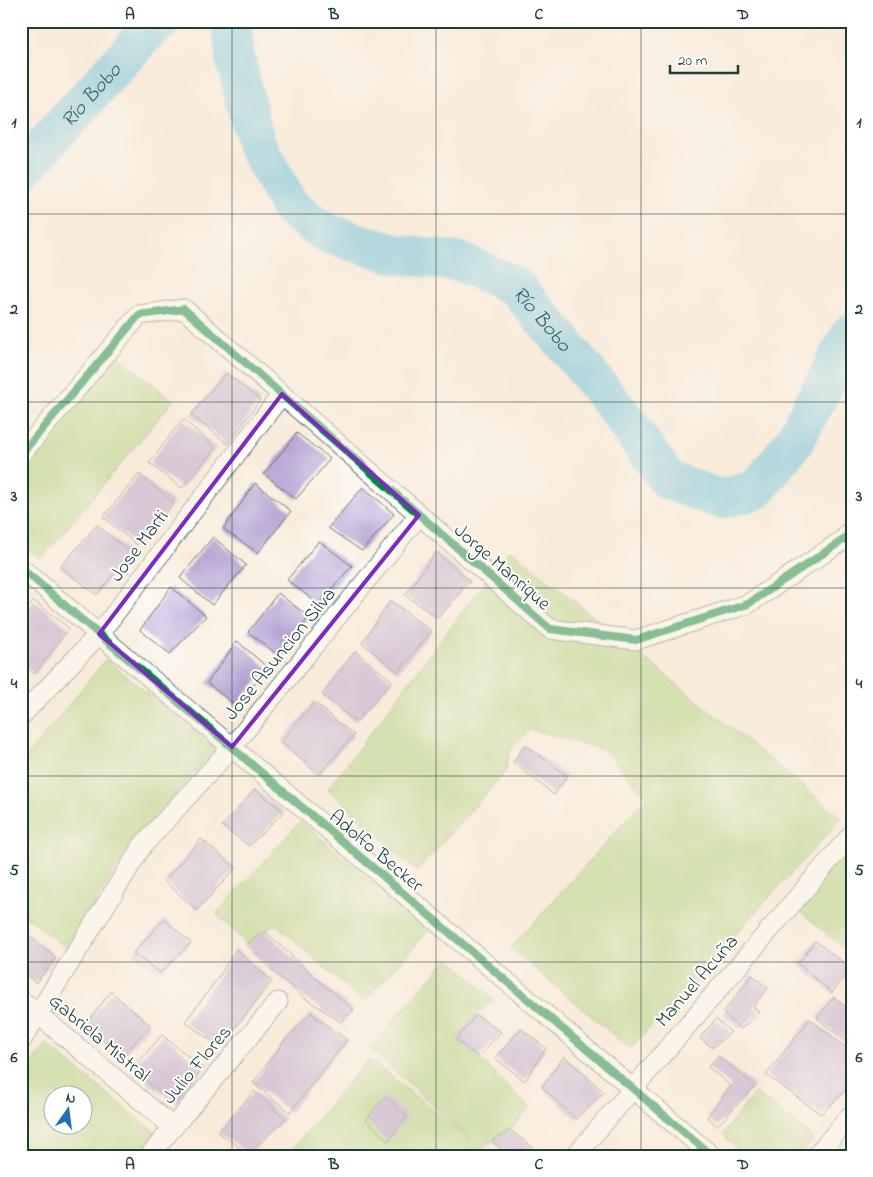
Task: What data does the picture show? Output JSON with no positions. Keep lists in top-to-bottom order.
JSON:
{
  "streets": {
    "street": [
      "Jose Marti",
      "Jorge Manrique",
      "Jose Asuncion Silva",
      "Adolfo Becker",
      "Manuel Acuña",
      "Gabriela Mistral",
      "Julio Flores"
    ]
  },
  "crossings": [
    ["Jose Marti", "Jorge Manrique"],
    ["Jose Marti", "Adolfo Becker"],
    ["Jorge Manrique", "Jose Asuncion Silva"],
    ["Jose Asuncion Silva", "Adolfo Becker"],
    ["Jose Asuncion Silva", "Gabriela Mistral"],
    ["Adolfo Becker", "Manuel Acuña"],
    ["Gabriela Mistral", "Julio Flores"]
  ],
  "water": ["Río Bobo"],
  "scale_bar": "20 m",
  "north": "top",
  "grid": {
    "columns": [
      "A",
      "B",
      "C",
      "D"
    ],
    "rows": [
      "1",
      "2",
      "3",
      "4",
      "5",
      "6"
    ]
  }
}
